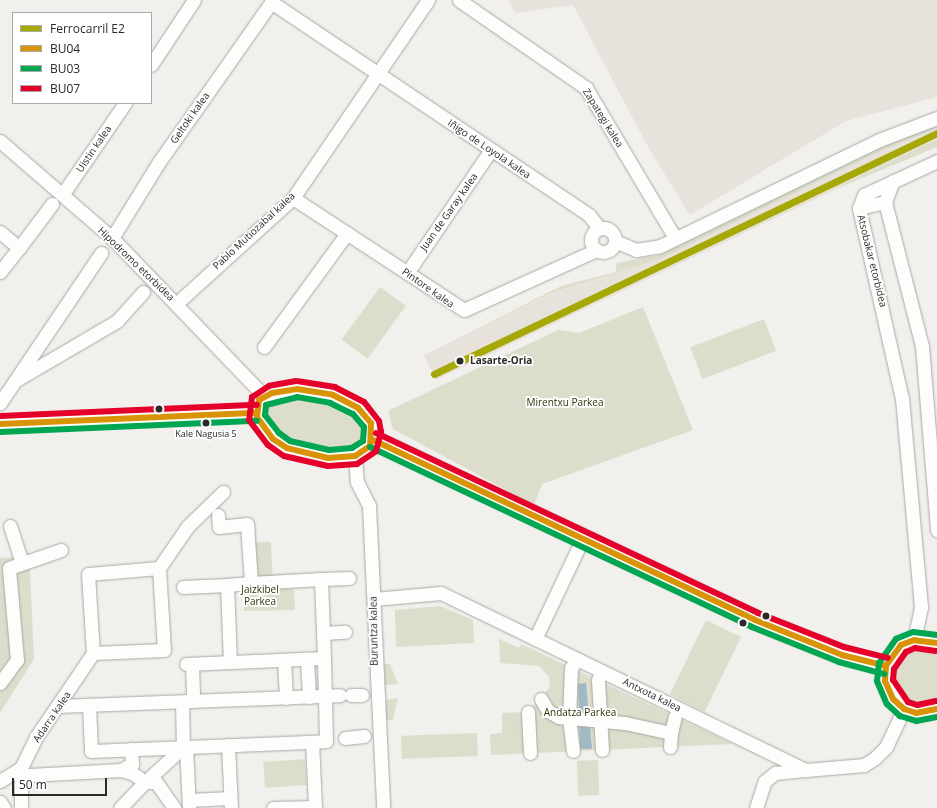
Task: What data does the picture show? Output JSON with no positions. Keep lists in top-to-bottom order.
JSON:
{
  "streets": {
    "street": [
      "Geltoki kalea",
      "Zapategi kalea",
      "Uistin kalea",
      "Iñigo de Loyola kalea",
      "Juan de Garay kalea",
      "Pablo Mutiozabal kalea",
      "Atsobakar etorbidea",
      "Hipodromo etorbidea",
      "Pintore kalea",
      "Buruntza kalea",
      "Antxota kalea",
      "Adarra kalea"
    ]
  },
  "crossings": [
    ["Geltoki kalea", "Iñigo de Loyola kalea"],
    ["Geltoki kalea", "Hipodromo etorbidea"],
    ["Uistin kalea", "Hipodromo etorbidea"],
    ["Iñigo de Loyola kalea", "Juan de Garay kalea"],
    ["Iñigo de Loyola kalea", "Pablo Mutiozabal kalea"],
    ["Iñigo de Loyola kalea", "Pintore kalea"],
    ["Juan de Garay kalea", "Pintore kalea"],
    ["Pablo Mutiozabal kalea", "Hipodromo etorbidea"],
    ["Pablo Mutiozabal kalea", "Pintore kalea"],
    ["Buruntza kalea", "Antxota kalea"]
  ],
  "parks": ["Mirentxu Parkea", "Jaizkibel Parkea", "Andatza Parkea"],
  "places": ["Lasarte-Oria", "Kale Nagusia 5"],
  "lines": [
    "rail line E2",
    "transit line BU07",
    "transit line BU04",
    "transit line BU03"
  ],
  "legend": [
    "Ferrocarril E2",
    "BU04",
    "BU03",
    "BU07"
  ],
  "scale_bar": "50 m"
}
